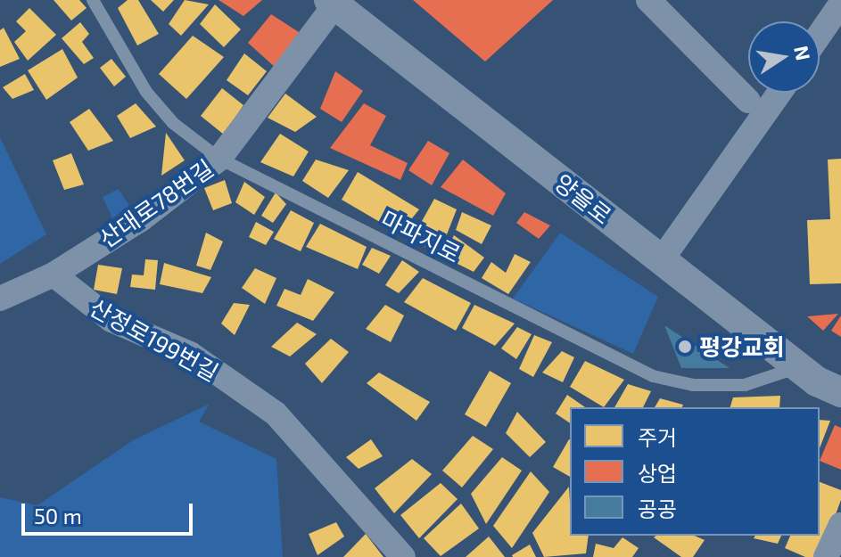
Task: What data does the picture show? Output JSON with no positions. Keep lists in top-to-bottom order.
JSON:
{
  "streets": {
    "street": ["양을로", "산대로78번길", "산정로199번길"],
    "lane": ["마파지로"]
  },
  "crossings": [
    ["양을로", "산대로78번길"],
    ["양을로", "마파지로"],
    ["산대로78번길", "마파지로"],
    ["산대로78번길", "산정로199번길"]
  ],
  "places": ["평강교회"],
  "legend": ["주거", "상업", "공공"],
  "scale_bar": "50 m",
  "north": "right"
}
